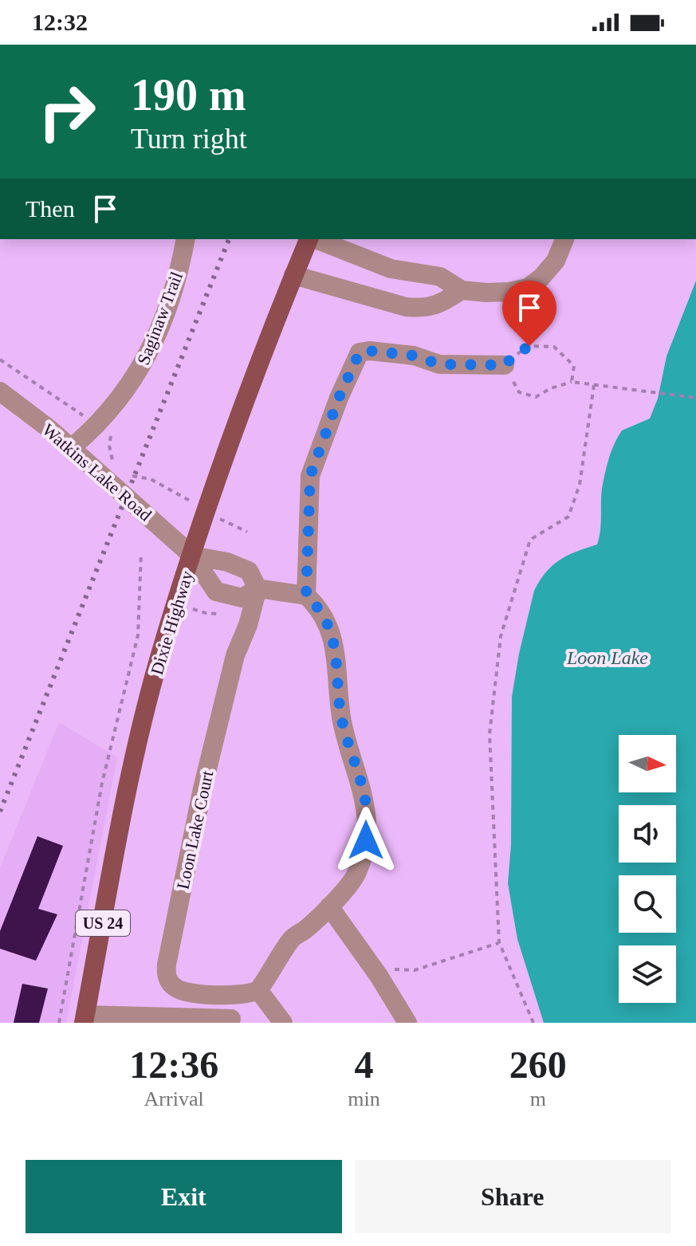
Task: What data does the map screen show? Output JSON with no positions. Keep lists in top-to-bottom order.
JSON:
{
  "streets": {
    "main road": ["Dixie Highway", "US 24"],
    "street": ["Saginaw Trail", "Watkins Lake Road", "Loon Lake Court"]
  },
  "crossings": [
    ["Saginaw Trail", "Watkins Lake Road"],
    ["Watkins Lake Road", "Dixie Highway"],
    ["Watkins Lake Road", "Loon Lake Court"]
  ],
  "water": ["Loon Lake"],
  "north": "right",
  "page": {
    "status": "12:32",
    "turn": ["190 m", "Turn right"],
    "then": "Then",
    "eta": [
      "12:36",
      "Arrival",
      "4",
      "min",
      "260",
      "m"
    ],
    "buttons": ["Exit", "Share"]
  }
}
